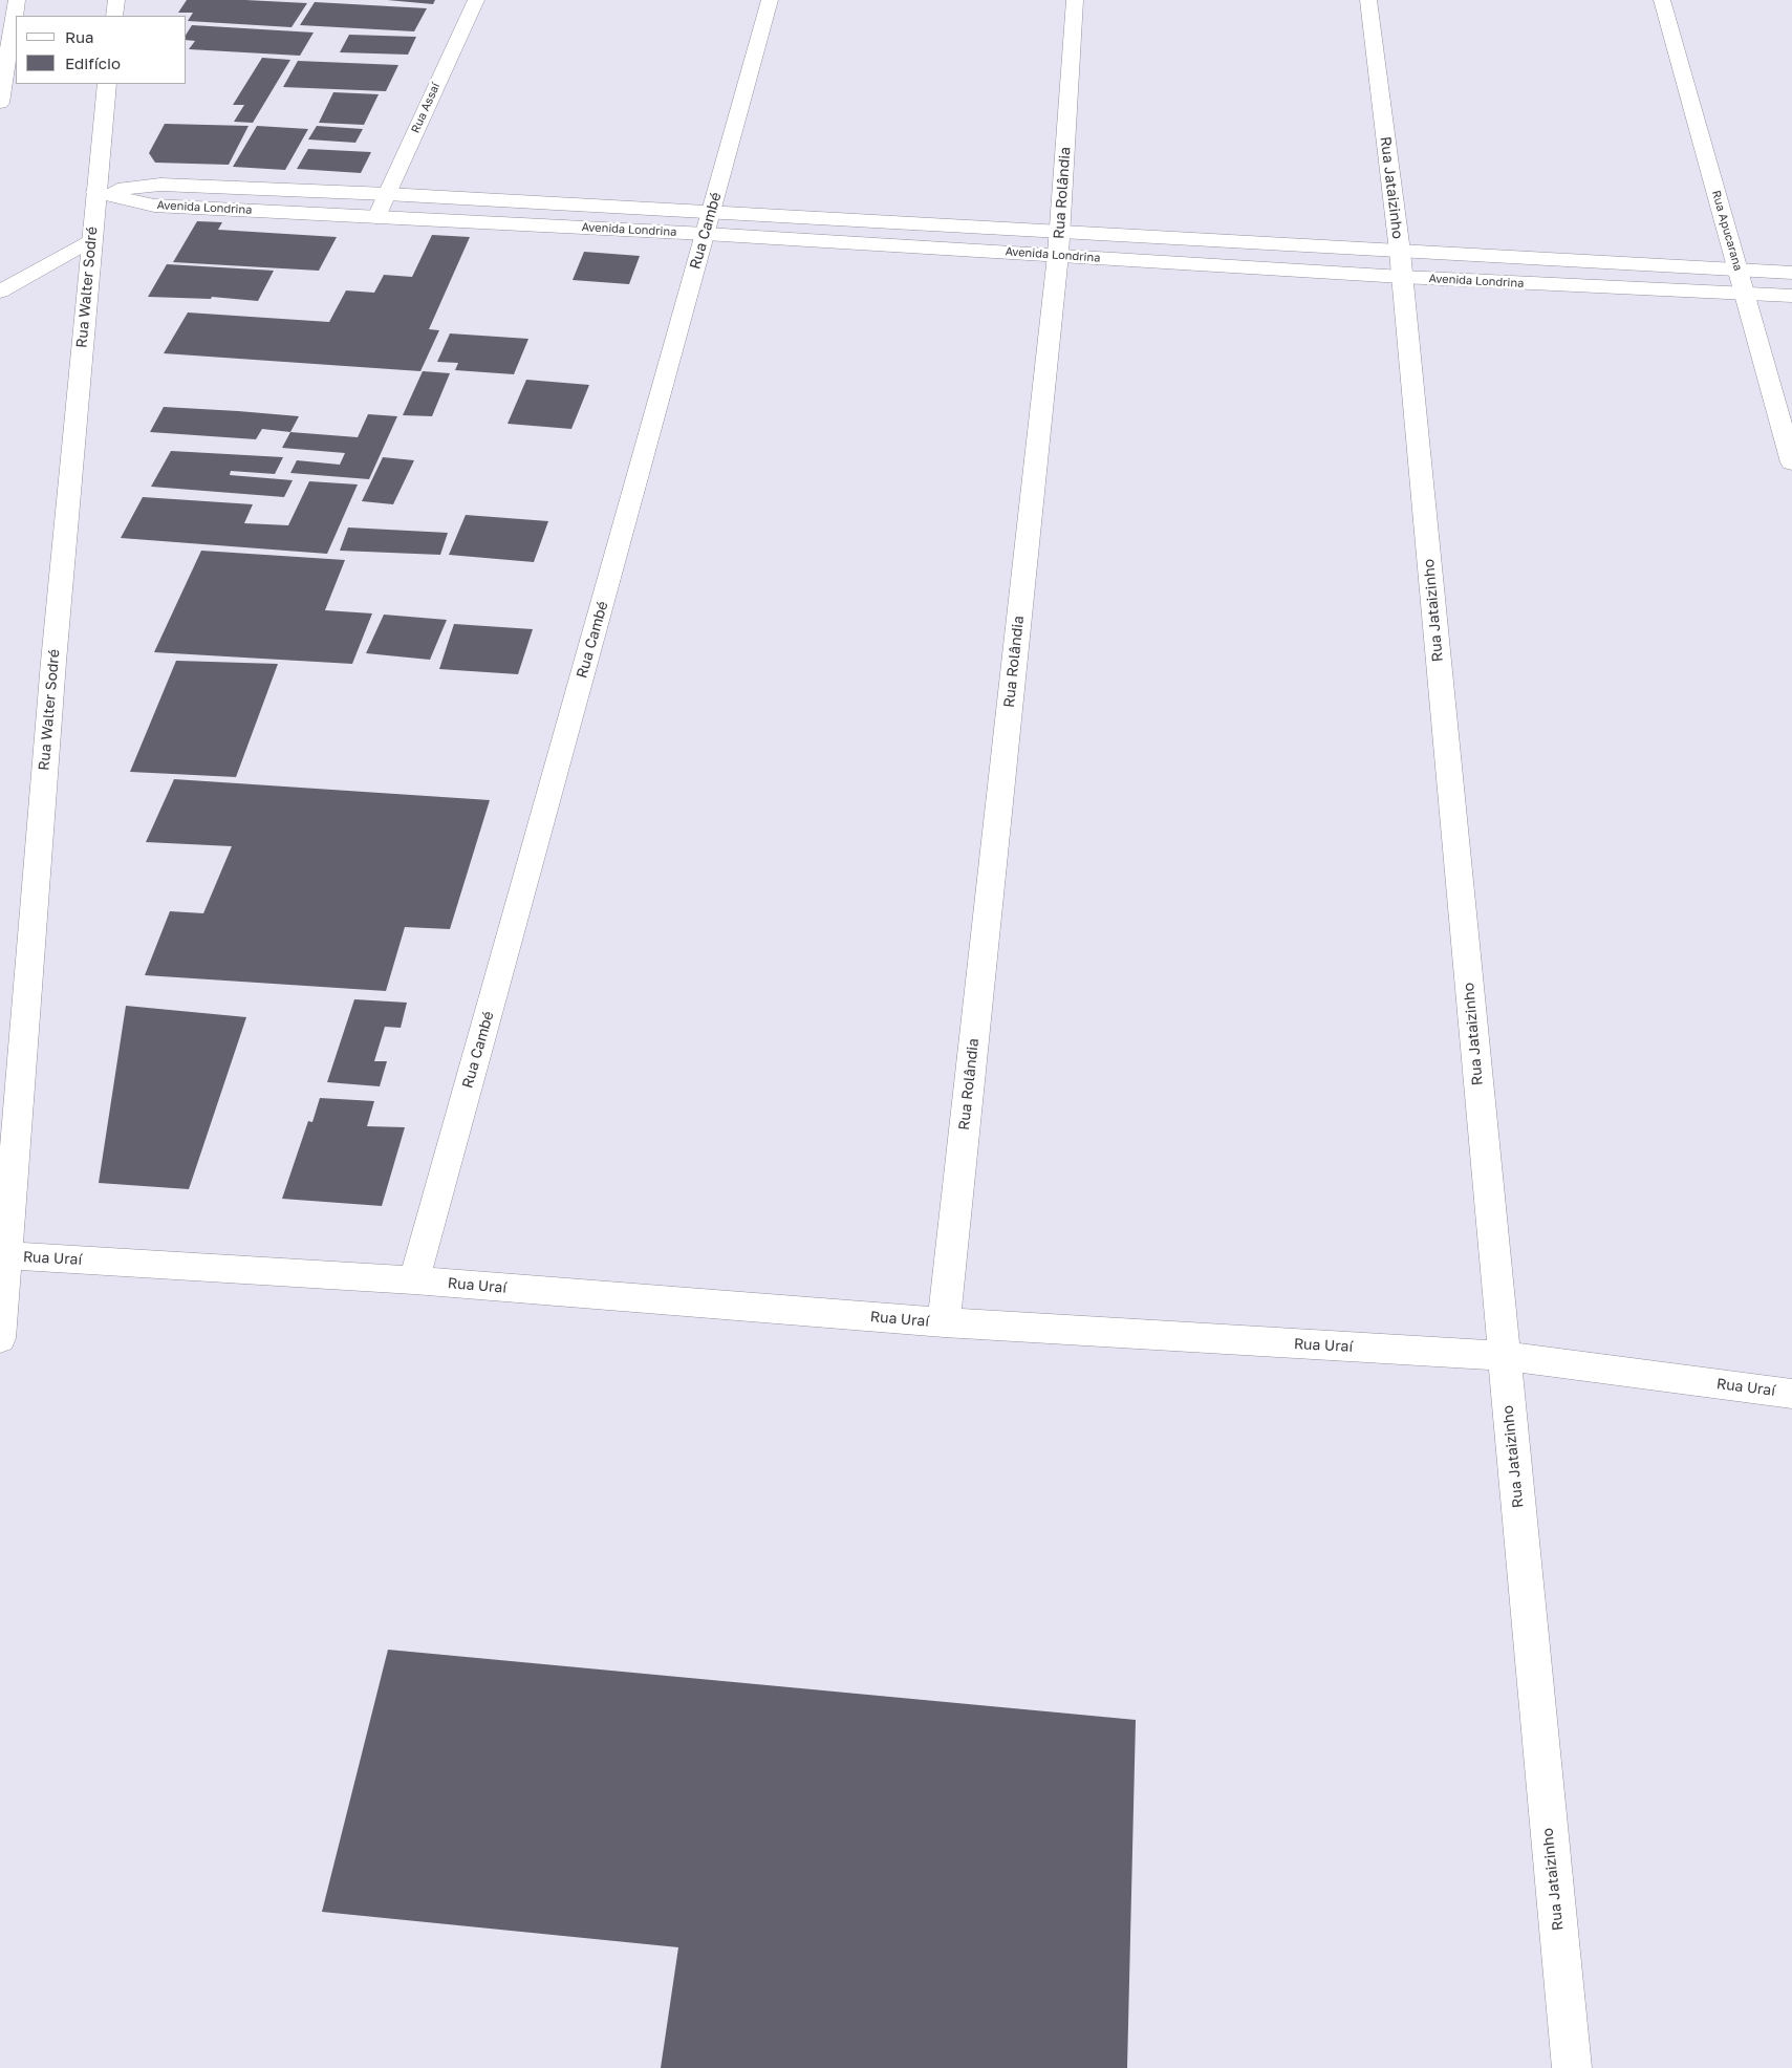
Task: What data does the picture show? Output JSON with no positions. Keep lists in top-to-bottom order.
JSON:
{
  "streets": {
    "street": [
      "Rua Assaí",
      "Rua Jataizinho",
      "Rua Rolândia",
      "Avenida Londrina",
      "Rua Cambé",
      "Rua Apucarana",
      "Rua Walter Sodré",
      "Rua Uraí"
    ]
  },
  "crossings": [
    ["Rua Assaí", "Avenida Londrina"],
    ["Rua Jataizinho", "Avenida Londrina"],
    ["Rua Jataizinho", "Rua Uraí"],
    ["Rua Rolândia", "Avenida Londrina"],
    ["Rua Rolândia", "Rua Uraí"],
    ["Avenida Londrina", "Rua Cambé"],
    ["Avenida Londrina", "Rua Apucarana"],
    ["Avenida Londrina", "Rua Walter Sodré"],
    ["Rua Cambé", "Rua Uraí"],
    ["Rua Walter Sodré", "Rua Uraí"]
  ],
  "legend": ["Rua", "Edifício"]
}
